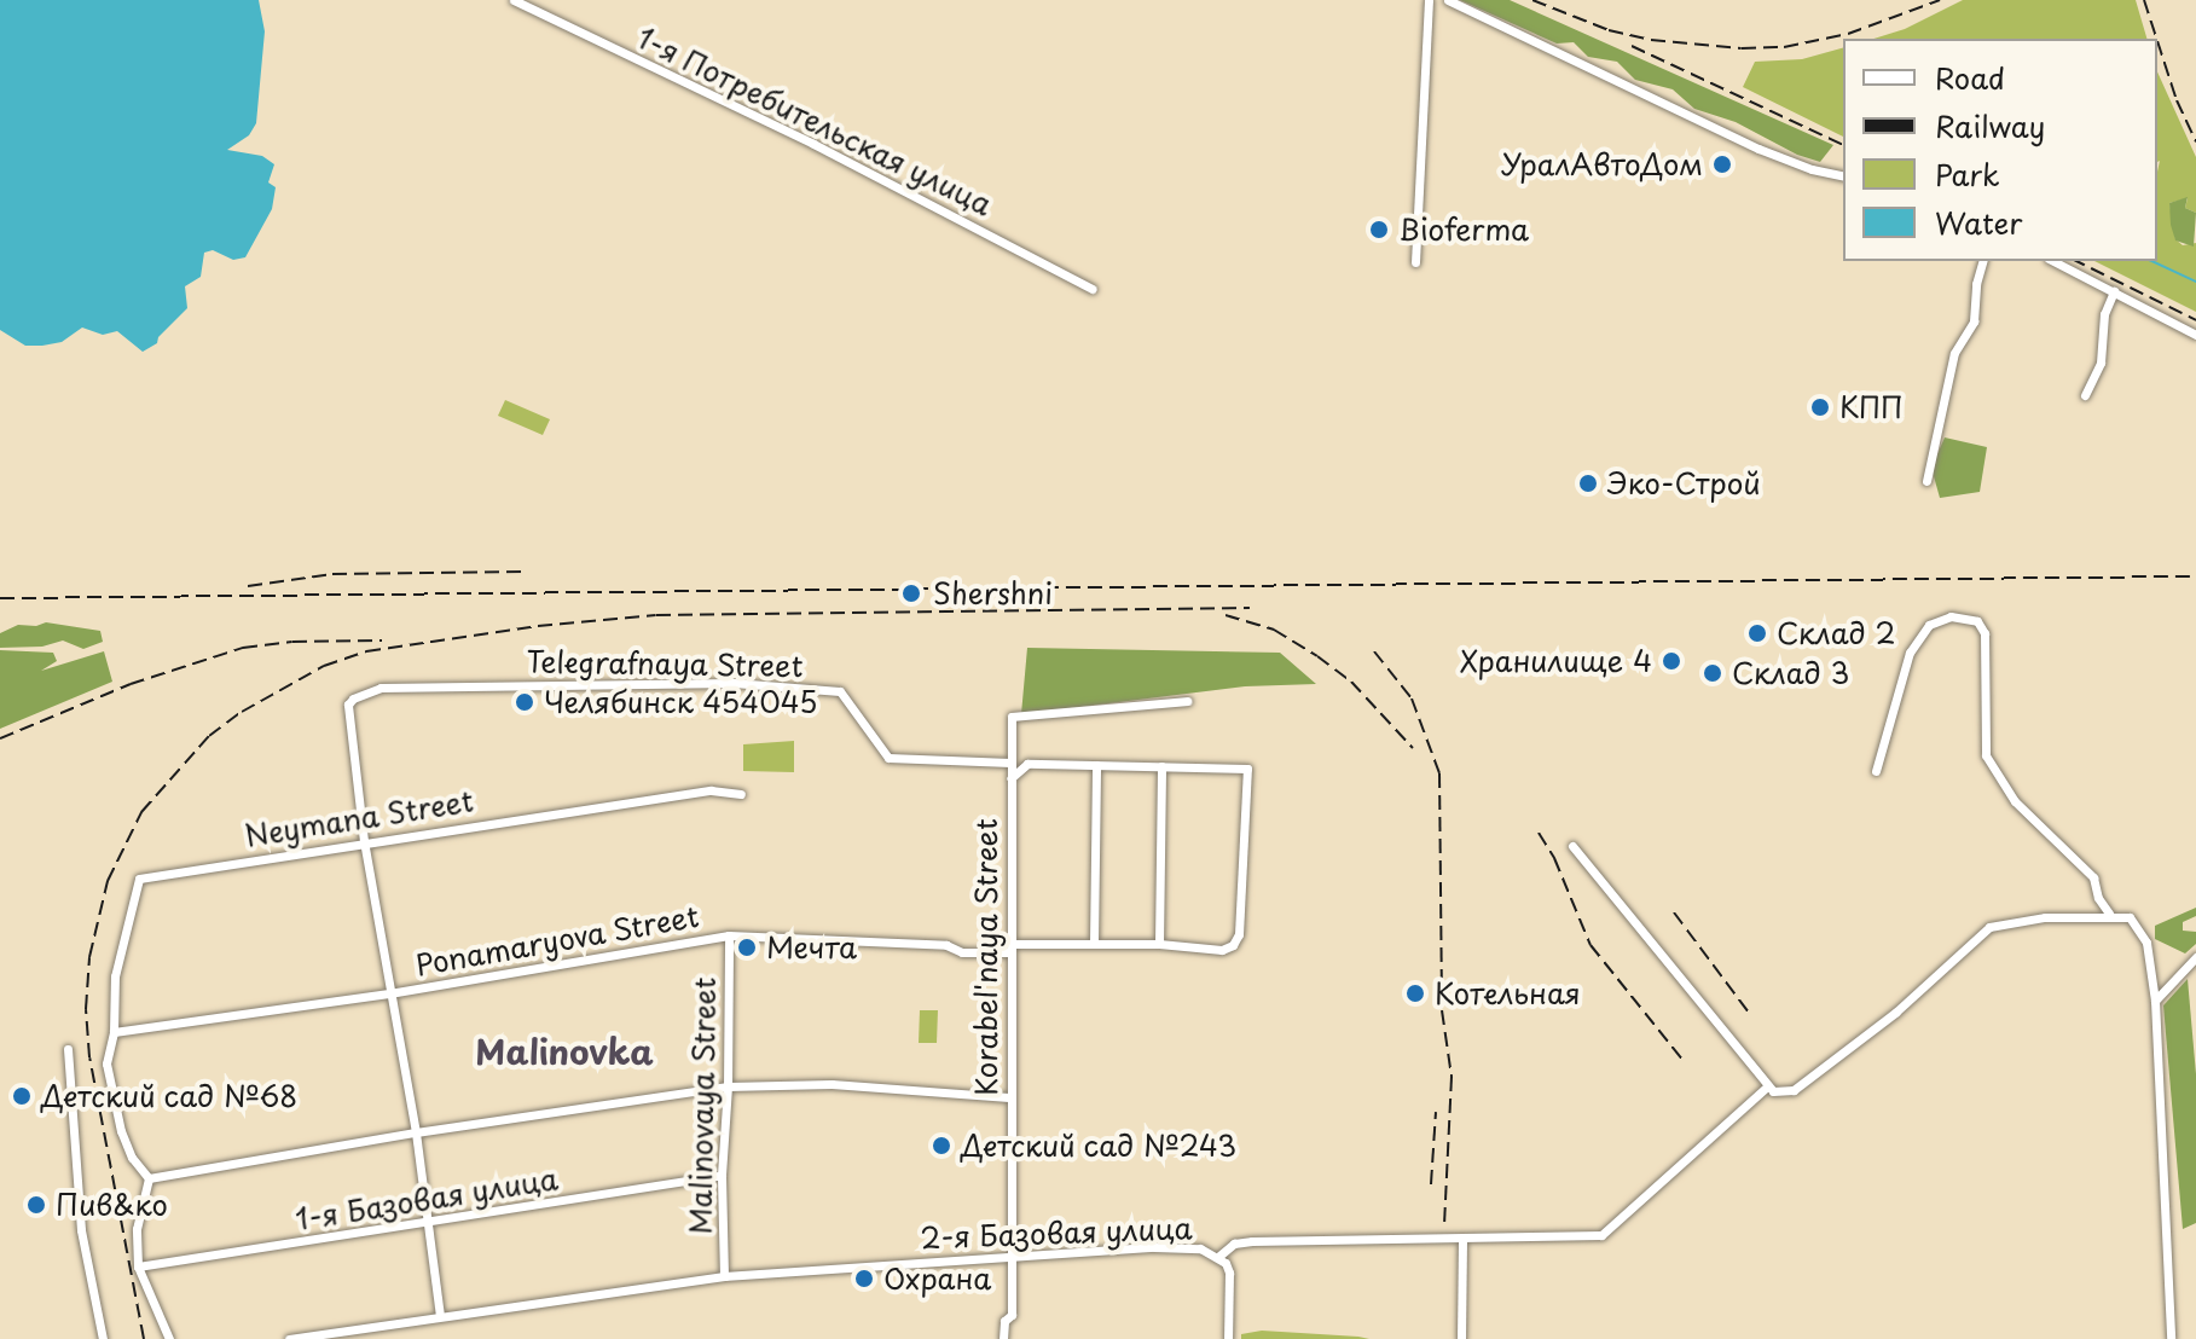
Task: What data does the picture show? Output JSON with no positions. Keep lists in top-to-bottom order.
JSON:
{
  "streets": {
    "street": [
      "1-я Потребительская улица",
      "Telegrafnaya Street",
      "Neymana Street",
      "Ponamaryova Street",
      "Korabel'naya Street",
      "Malinovaya Street",
      "1-я Базовая улица",
      "2-я Базовая улица"
    ]
  },
  "crossings": [
    ["Telegrafnaya Street", "Neymana Street"],
    ["Telegrafnaya Street", "Korabel'naya Street"],
    ["Neymana Street", "Ponamaryova Street"],
    ["Ponamaryova Street", "Korabel'naya Street"],
    ["Ponamaryova Street", "Malinovaya Street"],
    ["Korabel'naya Street", "2-я Базовая улица"],
    ["Malinovaya Street", "1-я Базовая улица"],
    ["Malinovaya Street", "2-я Базовая улица"]
  ],
  "districts": ["Malinovka"],
  "places": [
    "УралАвтоДом",
    "Bioferma",
    "КПП",
    "Эко-Строй",
    "Shershni",
    "Склад 2",
    "Хранилище 4",
    "Склад 3",
    "Челябинск 454045",
    "Мечта",
    "Котельная",
    "Детский сад №68",
    "Детский сад №243",
    "Пив&ко",
    "Охрана"
  ],
  "legend": [
    "Road",
    "Railway",
    "Park",
    "Water"
  ]
}
